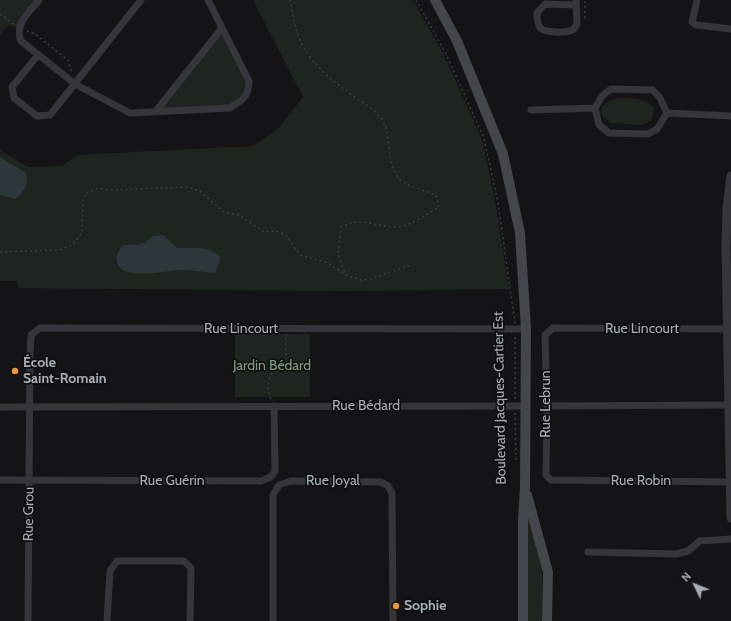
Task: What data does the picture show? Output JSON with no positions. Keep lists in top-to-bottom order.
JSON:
{
  "streets": {
    "main road": ["Boulevard Jacques-Cartier Est"],
    "street": [
      "Rue Lincourt",
      "Rue Lebrun",
      "Rue Bédard",
      "Rue Guérin",
      "Rue Joyal",
      "Rue Robin",
      "Rue Grou"
    ]
  },
  "crossings": [
    ["Rue Lincourt", "Boulevard Jacques-Cartier Est"],
    ["Rue Lincourt", "Rue Lebrun"],
    ["Rue Lincourt", "Rue Bédard"],
    ["Rue Lincourt", "Rue Grou"],
    ["Boulevard Jacques-Cartier Est", "Rue Bédard"],
    ["Rue Lebrun", "Rue Robin"],
    ["Rue Bédard", "Rue Guérin"],
    ["Rue Bédard", "Rue Grou"],
    ["Rue Guérin", "Rue Grou"]
  ],
  "parks": ["Jardin Bédard"],
  "places": ["École Saint-Romain", "Sophie"],
  "north": "top left"
}
